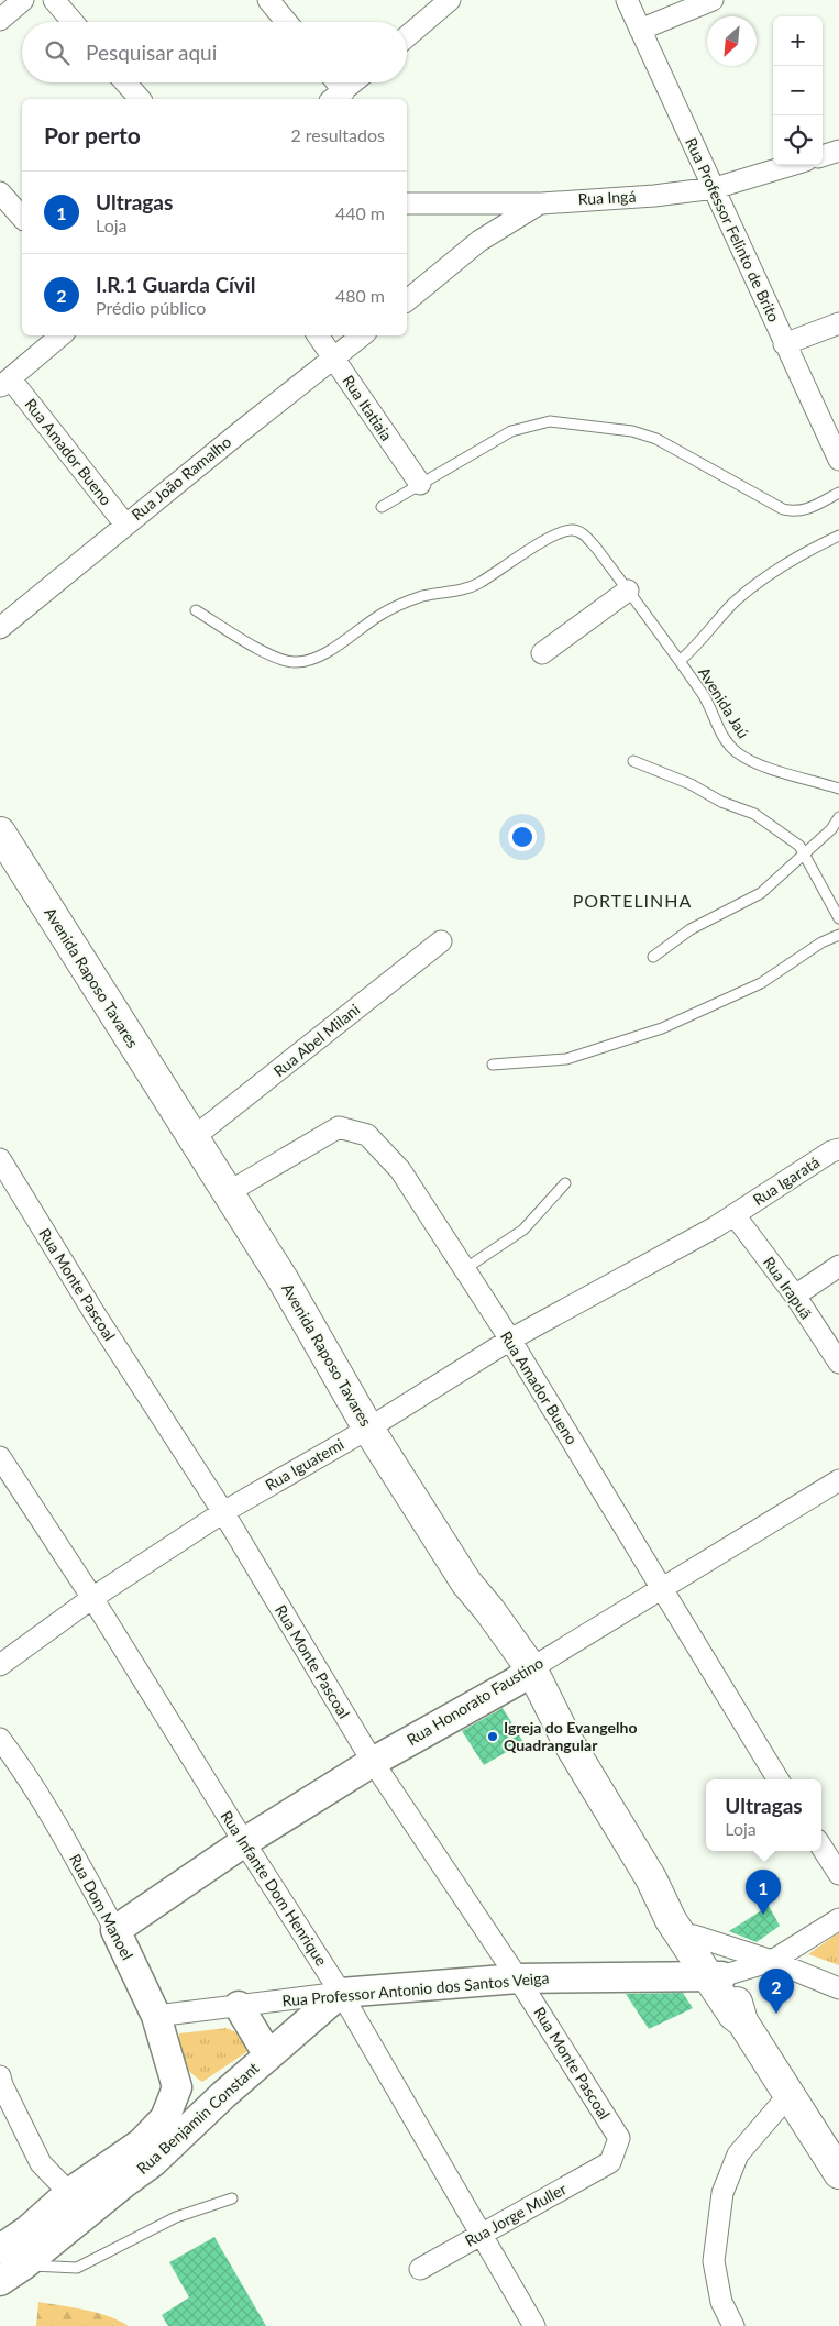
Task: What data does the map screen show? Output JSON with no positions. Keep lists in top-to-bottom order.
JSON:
{
  "streets": {
    "main road": ["Avenida Raposo Tavares"],
    "street": [
      "Rua Ingá",
      "Rua Professor Felinto de Brito",
      "Rua Itatiaia",
      "Rua Amador Bueno",
      "Rua João Ramalho",
      "Rua Abel Milani",
      "Rua Igaratá",
      "Rua Monte Pascoal",
      "Rua Irapuã",
      "Rua Iguatemi",
      "Rua Honorato Faustino",
      "Rua Infante Dom Henrique",
      "Rua Dom Manoel",
      "Rua Professor Antonio dos Santos Veiga",
      "Rua Benjamin Constant",
      "Rua Jorge Muller"
    ],
    "lane": ["Avenida Jaú"]
  },
  "crossings": [
    ["Rua Ingá", "Rua Professor Felinto de Brito"],
    ["Rua Itatiaia", "Rua João Ramalho"],
    ["Rua Amador Bueno", "Rua João Ramalho"],
    ["Rua Amador Bueno", "Avenida Raposo Tavares"],
    ["Rua Amador Bueno", "Rua Iguatemi"],
    ["Rua Amador Bueno", "Rua Honorato Faustino"],
    ["Avenida Raposo Tavares", "Rua Abel Milani"],
    ["Avenida Raposo Tavares", "Rua Iguatemi"],
    ["Avenida Raposo Tavares", "Rua Honorato Faustino"],
    ["Rua Igaratá", "Rua Irapuã"],
    ["Rua Igaratá", "Rua Iguatemi"],
    ["Rua Monte Pascoal", "Rua Iguatemi"],
    ["Rua Monte Pascoal", "Rua Honorato Faustino"],
    ["Rua Monte Pascoal", "Rua Professor Antonio dos Santos Veiga"],
    ["Rua Monte Pascoal", "Rua Jorge Muller"],
    ["Rua Irapuã", "Rua Iguatemi"],
    ["Rua Iguatemi", "Rua Infante Dom Henrique"],
    ["Rua Honorato Faustino", "Rua Infante Dom Henrique"],
    ["Rua Honorato Faustino", "Rua Dom Manoel"],
    ["Rua Infante Dom Henrique", "Rua Professor Antonio dos Santos Veiga"],
    ["Rua Infante Dom Henrique", "Rua Benjamin Constant"],
    ["Rua Infante Dom Henrique", "Rua Jorge Muller"],
    ["Rua Dom Manoel", "Rua Professor Antonio dos Santos Veiga"],
    ["Rua Dom Manoel", "Rua Benjamin Constant"],
    ["Rua Professor Antonio dos Santos Veiga", "Rua Benjamin Constant"]
  ],
  "districts": ["PORTELINHA"],
  "places": ["Igreja do Evangelho Quadrangular"],
  "north": "bottom left",
  "page": {
    "map_buttons": ["+", "−"],
    "search": "Pesquisar aqui",
    "heading": ["Por perto", "2 resultados"],
    "list": [
      {
        "mark": "1",
        "name": "Ultragas",
        "note": "Loja",
        "value": "440 m"
      },
      {
        "mark": "2",
        "name": "I.R.1 Guarda Cívil",
        "note": "Prédio público",
        "value": "480 m"
      }
    ],
    "popup": ["Ultragas", "Loja"],
    "pins": ["1", "2"]
  }
}
